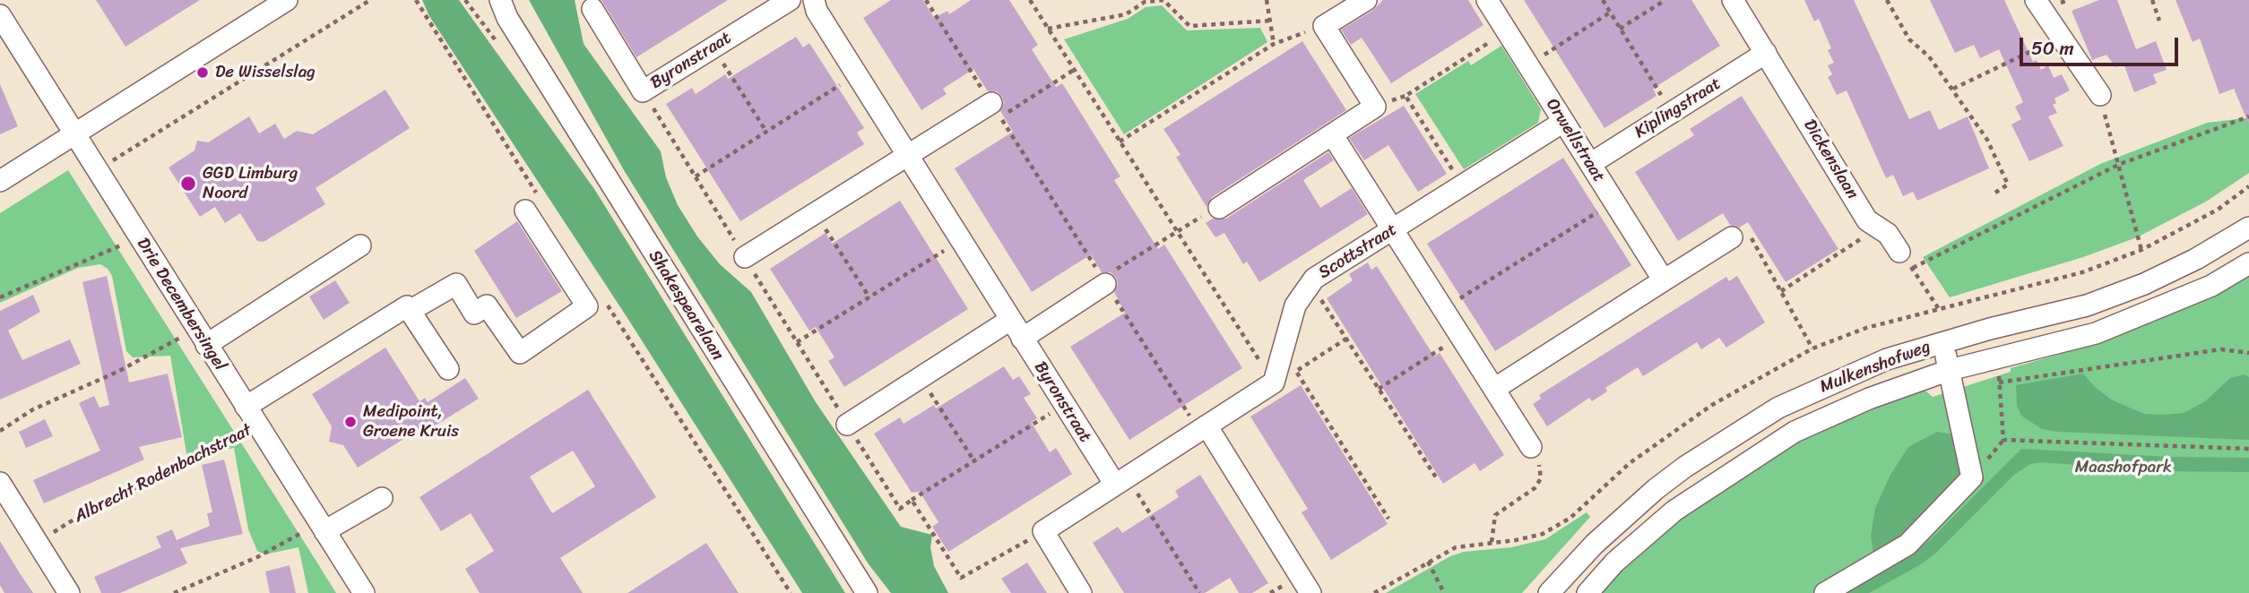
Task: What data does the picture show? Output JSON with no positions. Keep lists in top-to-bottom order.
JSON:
{
  "streets": {
    "street": [
      "Byronstraat",
      "Kiplingstraat",
      "Orwellstraat",
      "Dickenslaan",
      "Scottstraat",
      "Drie Decembersingel",
      "Shakespearelaan",
      "Mulkenshofweg"
    ],
    "path": ["Albrecht Rodenbachstraat"]
  },
  "crossings": [
    ["Kiplingstraat", "Orwellstraat"],
    ["Kiplingstraat", "Dickenslaan"],
    ["Orwellstraat", "Scottstraat"],
    ["Drie Decembersingel", "Albrecht Rodenbachstraat"]
  ],
  "parks": ["Maashofpark"],
  "places": ["De Wisselslag", "GGD Limburg Noord", "Medipoint, Groene Kruis"],
  "scale_bar": "50 m"
}
